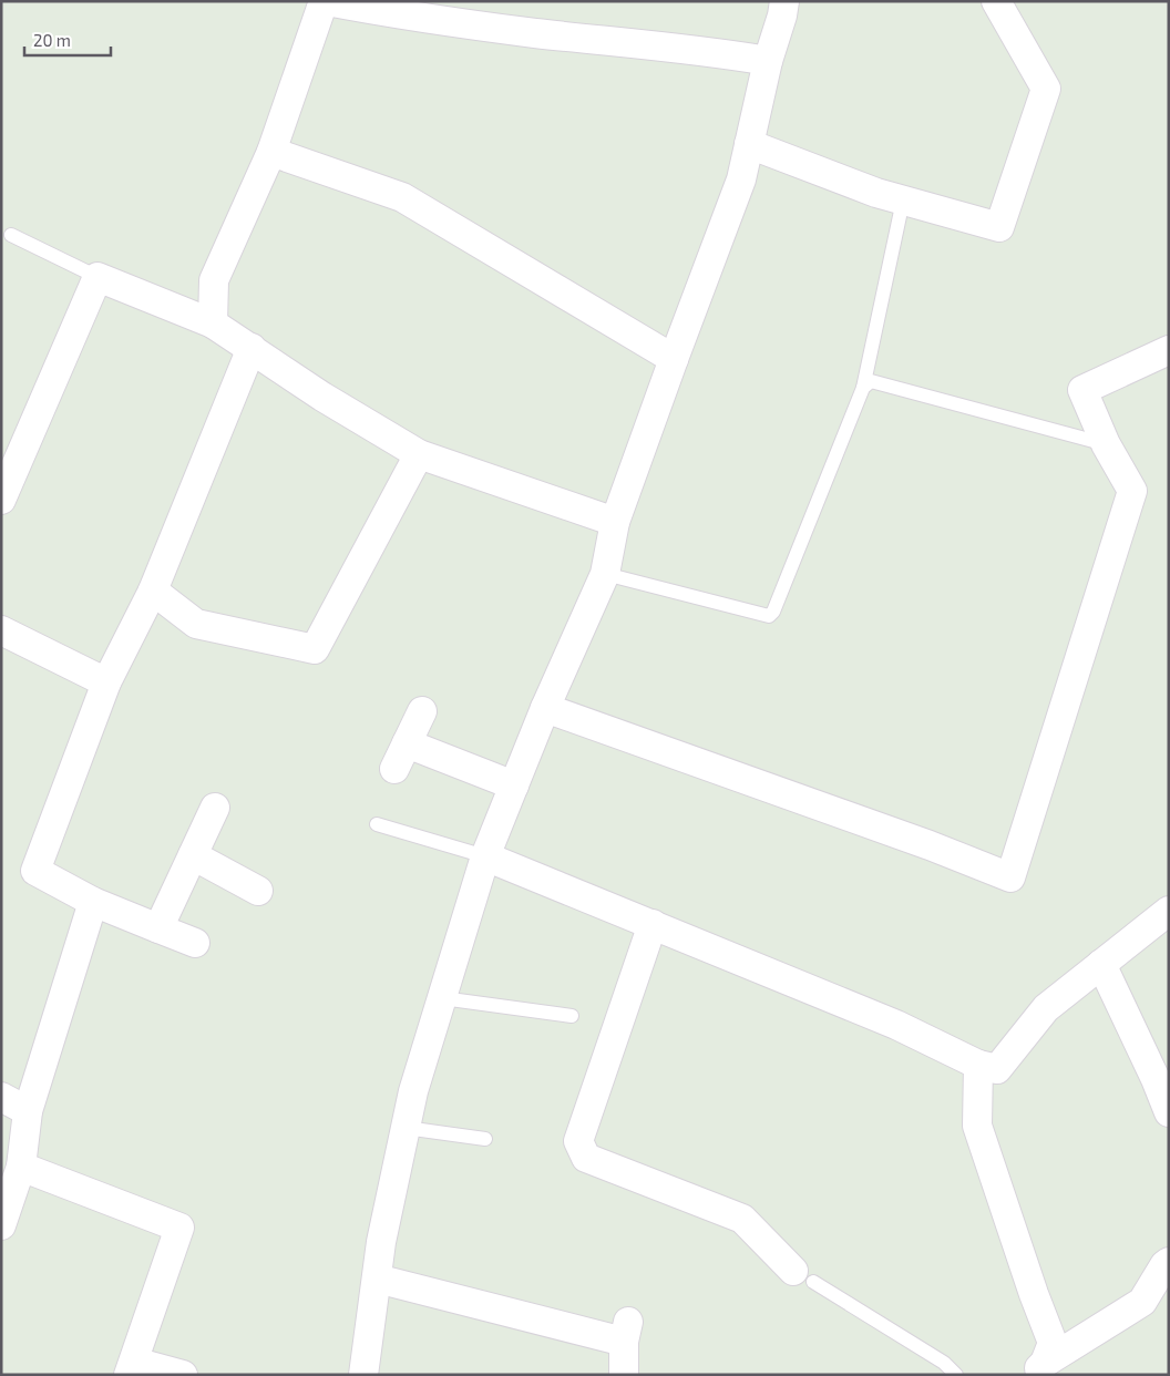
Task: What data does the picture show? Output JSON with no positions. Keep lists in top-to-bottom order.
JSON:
{
  "scale_bar": "20 m"
}
